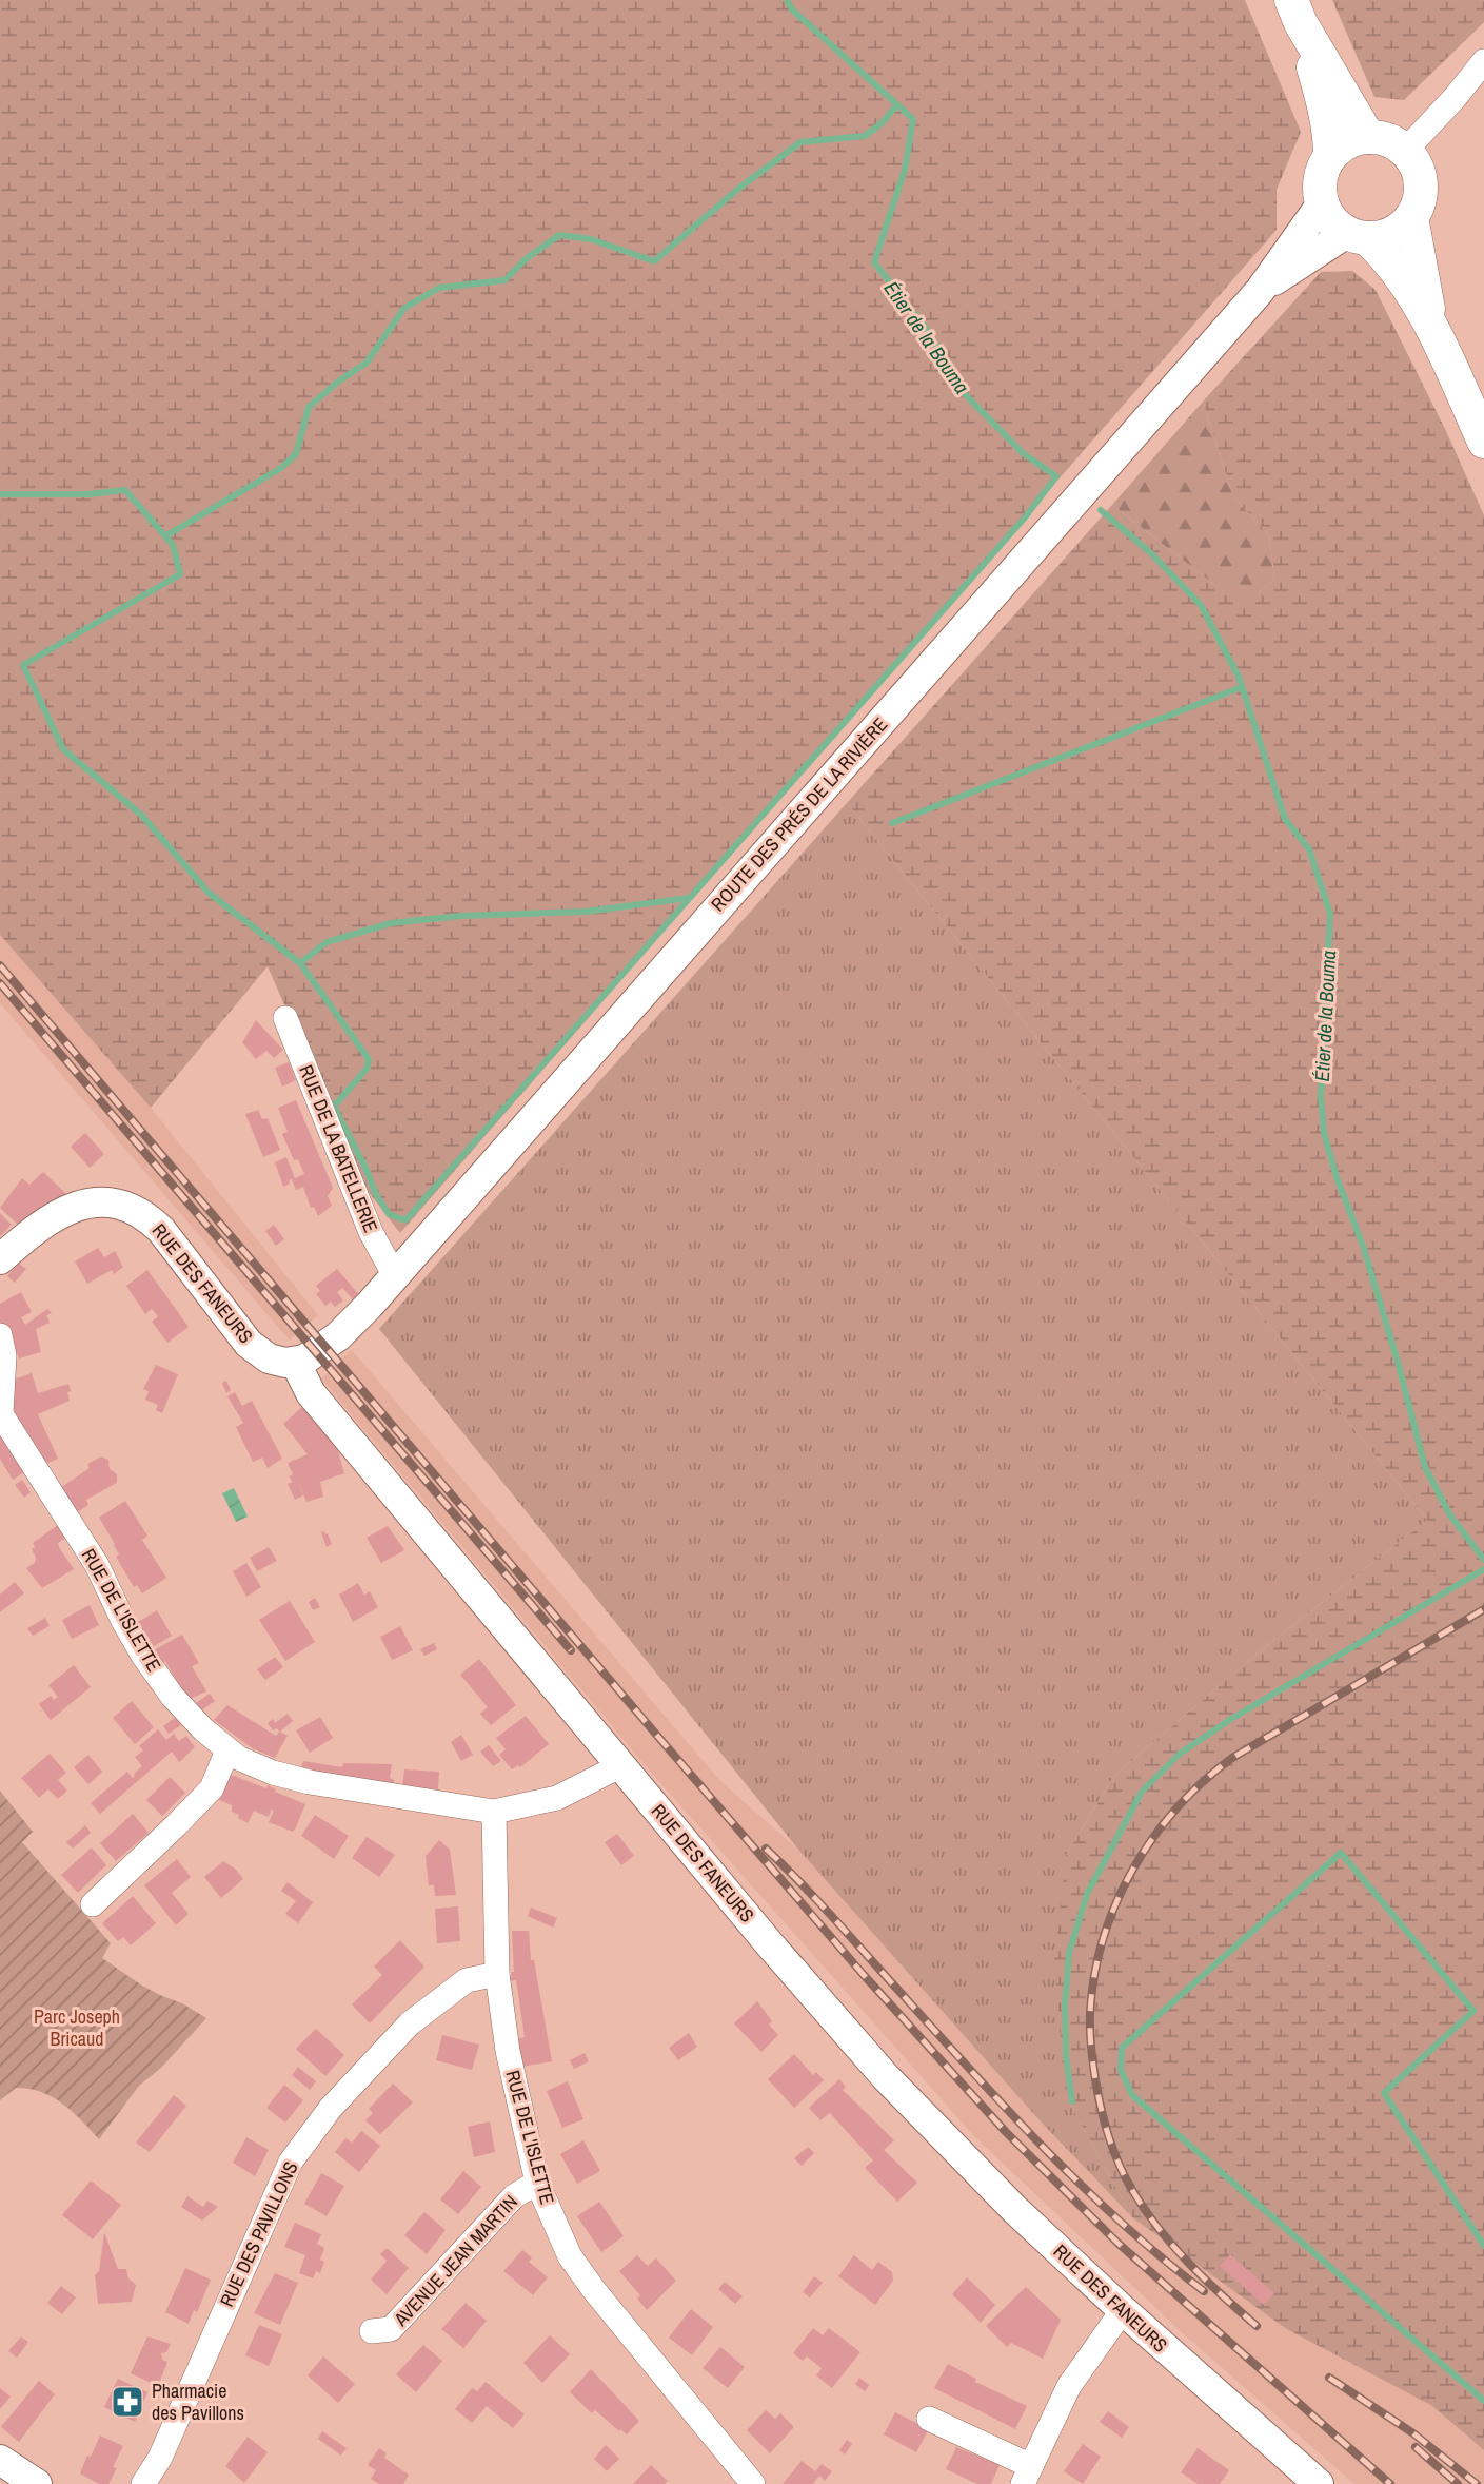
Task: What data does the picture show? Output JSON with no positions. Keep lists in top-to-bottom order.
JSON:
{
  "streets": {
    "street": [
      "ROUTE DES PRÉS DE LA RIVIÈRE",
      "RUE DE LA BATELLERIE",
      "RUE DES FANEURS",
      "RUE DE L'ISLETTE",
      "RUE DES PAVILLONS",
      "AVENUE JEAN MARTIN"
    ]
  },
  "crossings": [
    ["ROUTE DES PRÉS DE LA RIVIÈRE", "RUE DE LA BATELLERIE"],
    ["ROUTE DES PRÉS DE LA RIVIÈRE", "RUE DES FANEURS"],
    ["RUE DES FANEURS", "RUE DE L'ISLETTE"],
    ["RUE DE L'ISLETTE", "RUE DES PAVILLONS"],
    ["RUE DE L'ISLETTE", "AVENUE JEAN MARTIN"]
  ],
  "water": ["Étier de la Bouma"],
  "parks": ["Parc Joseph Bricaud"],
  "places": {
    "pharmacy": ["Pharmacie des Pavillons"]
  }
}
